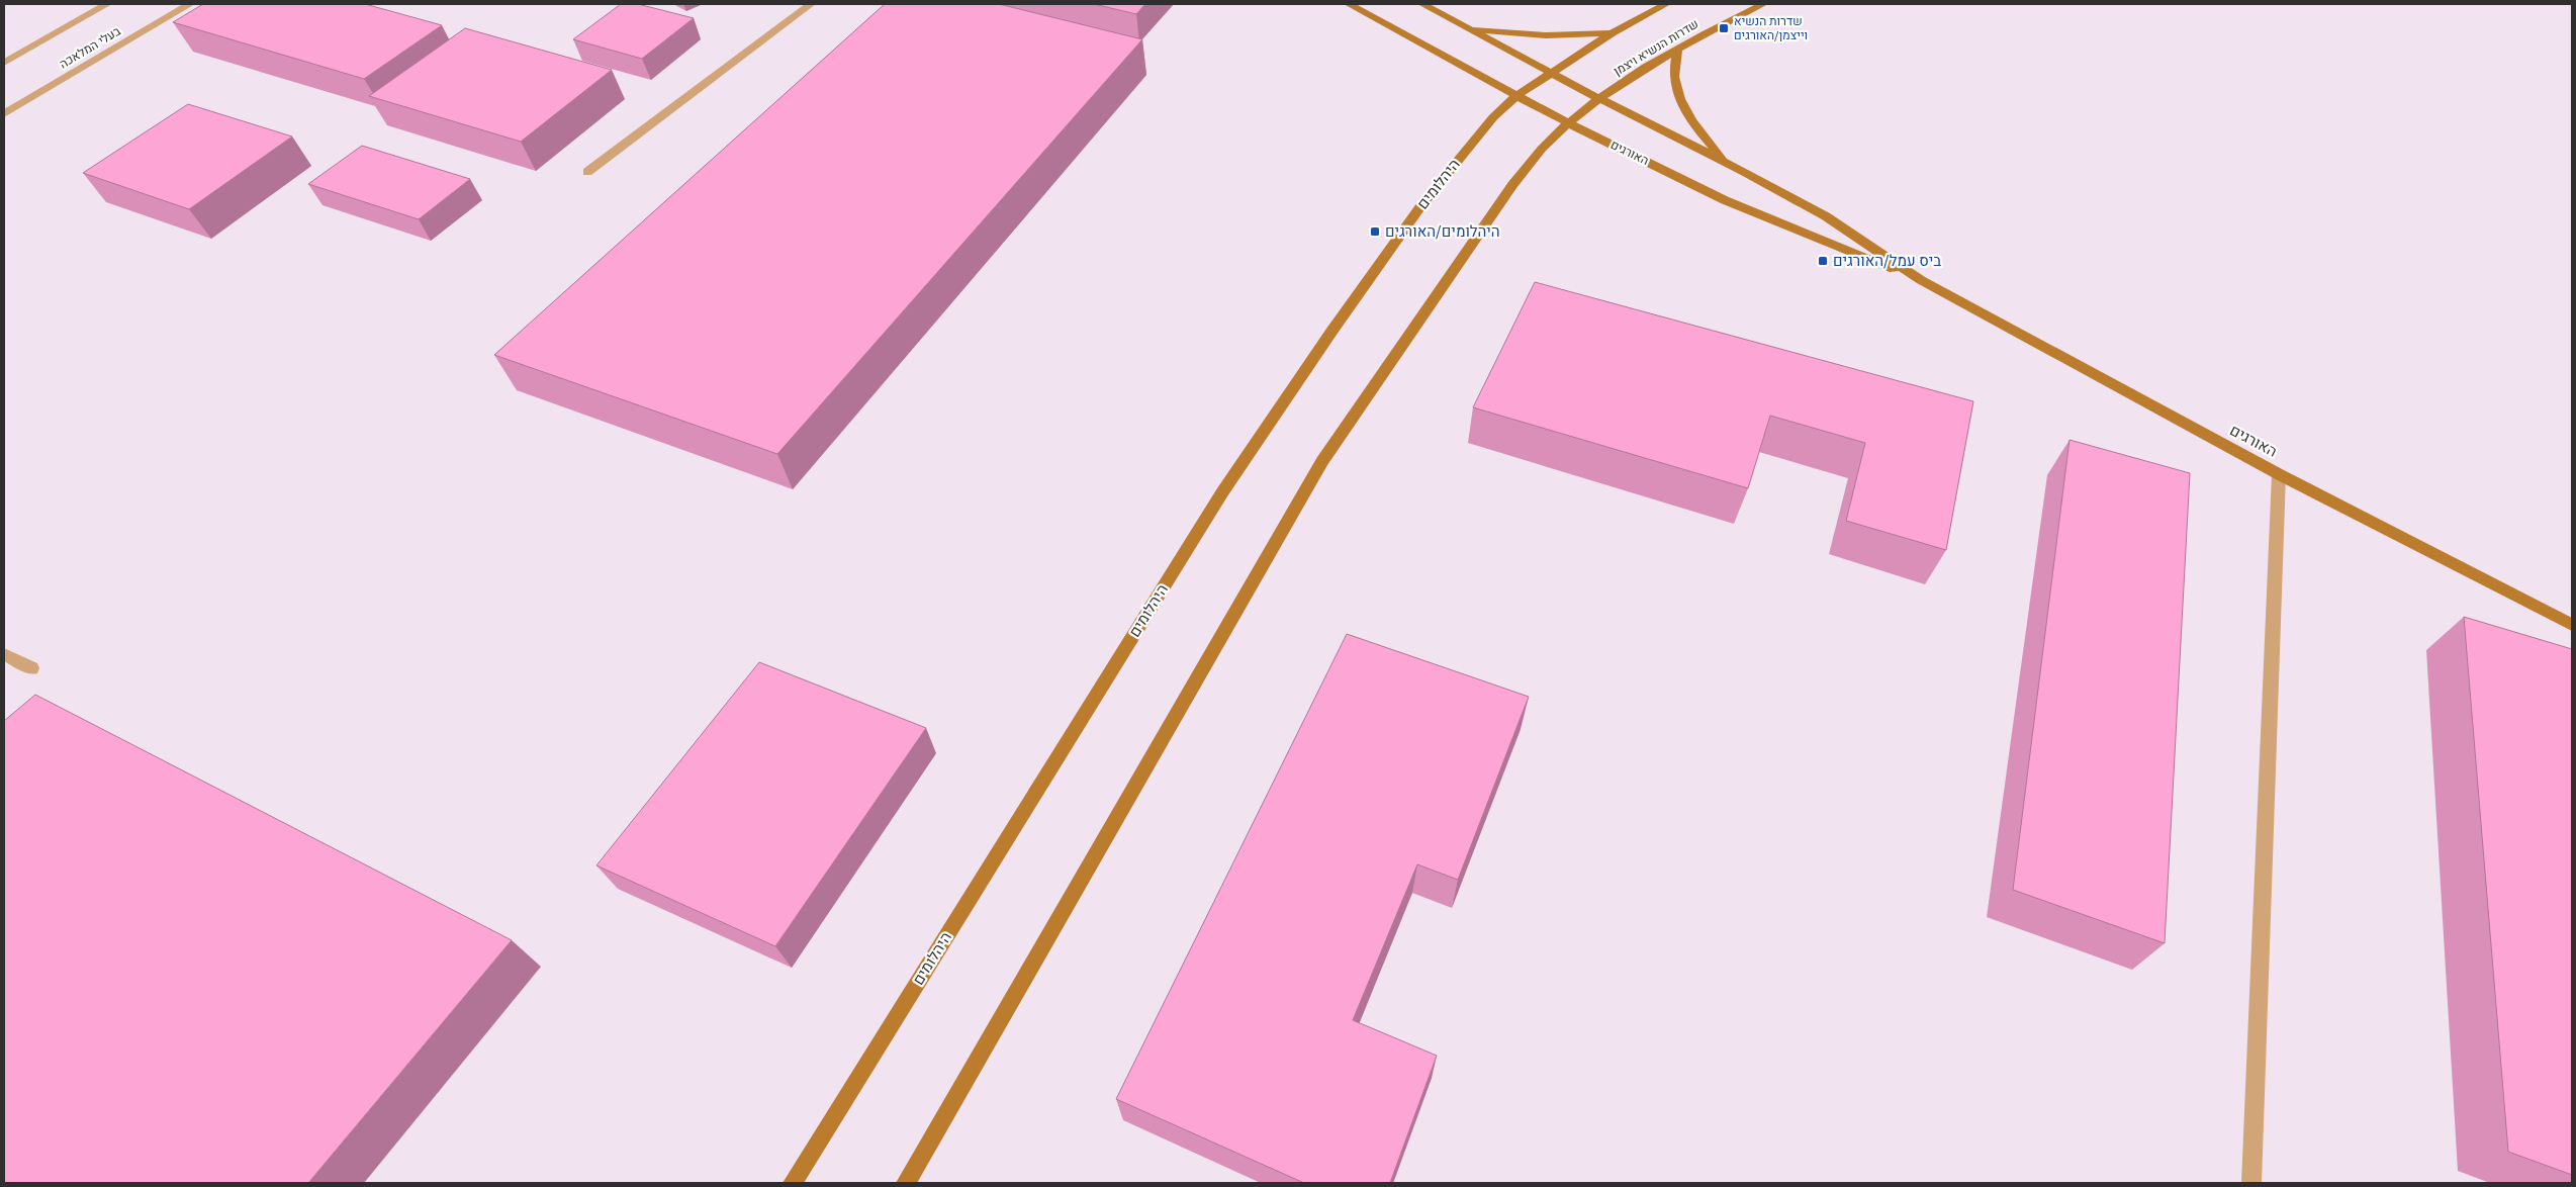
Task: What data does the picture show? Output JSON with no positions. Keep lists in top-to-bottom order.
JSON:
{
  "streets": {
    "street": [
      "בעלי המלאכה",
      "שדרות הנשיא ויצמן",
      "האורגים",
      "היהלומים"
    ]
  },
  "crossings": [
    ["שדרות הנשיא ויצמן", "האורגים"],
    ["האורגים", "היהלומים"]
  ],
  "places": {
    "transit": ["שדרות הנשיא וייצמן/האורגים", "היהלומים/האורגים", "ביס עמל/האורגים"]
  }
}
